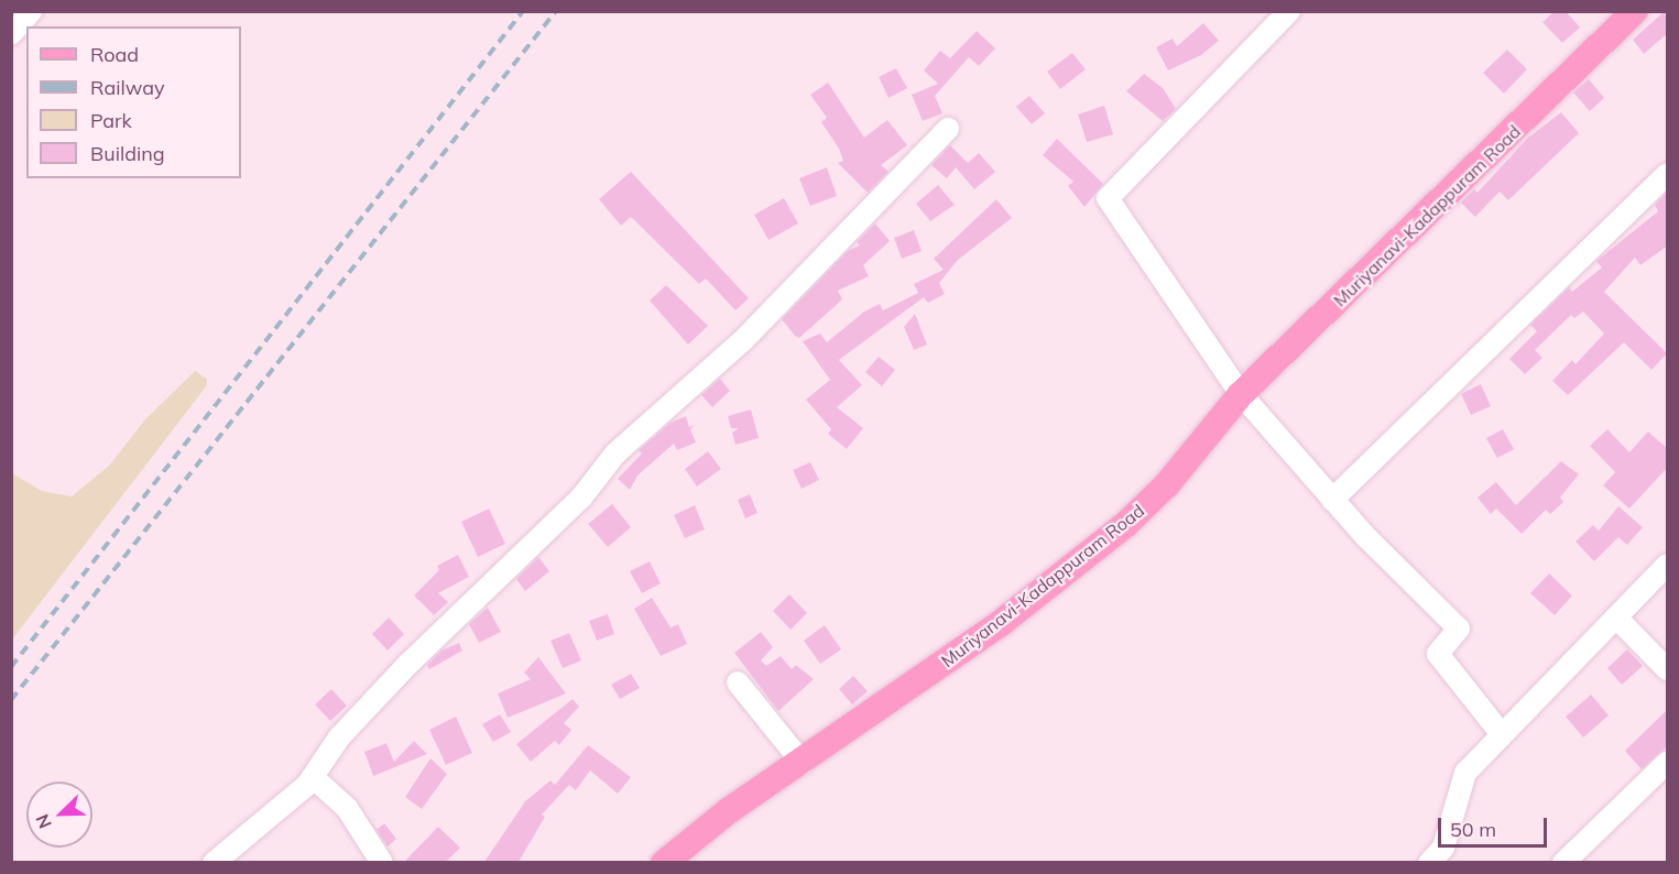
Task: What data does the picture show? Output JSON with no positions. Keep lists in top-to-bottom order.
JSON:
{
  "streets": {
    "main road": ["Muriyanavi-Kadappuram Road"]
  },
  "legend": [
    "Road",
    "Railway",
    "Park",
    "Building"
  ],
  "scale_bar": "50 m",
  "north": "bottom left"
}
